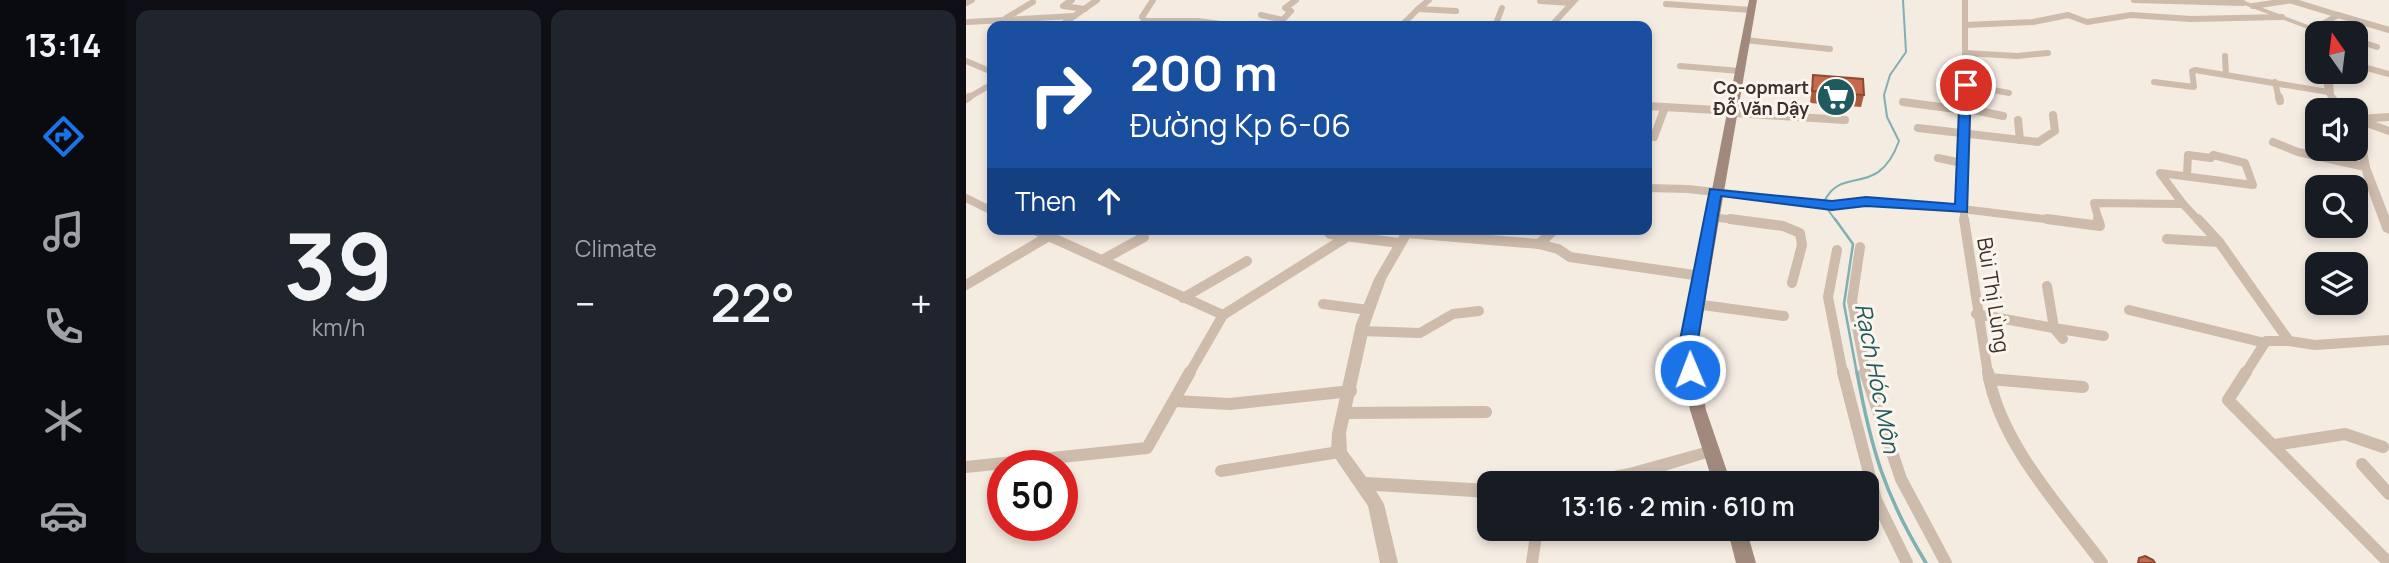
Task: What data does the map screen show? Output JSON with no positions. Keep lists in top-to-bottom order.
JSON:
{
  "streets": {
    "street": ["Bùi Thị Lùng"]
  },
  "water": ["Rạch Hóc Môn"],
  "places": {
    "supermarket": ["Co-opmart Đỗ Văn Dậy"]
  },
  "north": "top",
  "page": {
    "tabs": "13:14",
    "tile": [
      ["39", "km/h"],
      "Climate"
    ],
    "turn": ["200 m", "Đường Kp 6-06"],
    "then": "Then",
    "heat": ["−", "22°", "+"],
    "limit": "50",
    "trip": "13:16 · 2 min · 610 m"
  }
}
